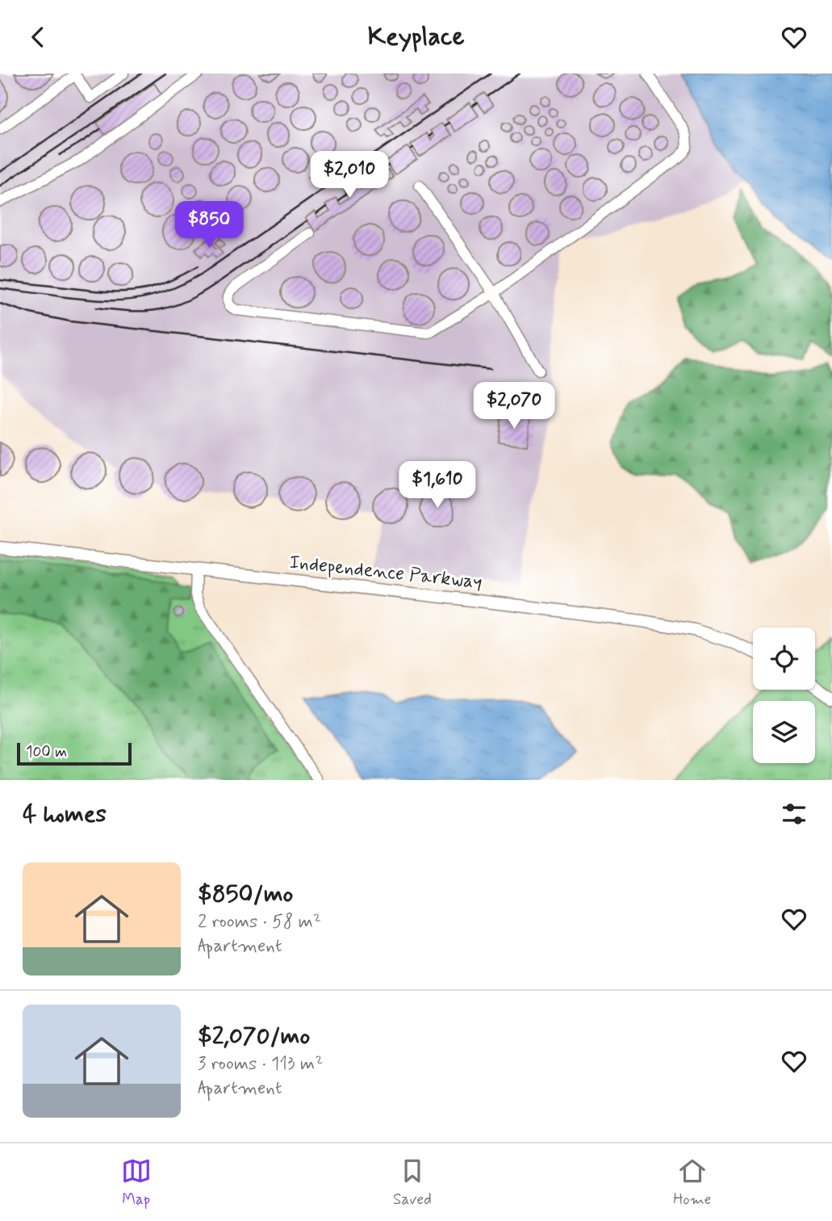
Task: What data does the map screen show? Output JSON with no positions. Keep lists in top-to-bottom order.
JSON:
{
  "streets": {
    "main road": ["Independence Parkway"]
  },
  "scale_bar": "100 m",
  "page": {
    "header": "Keyplace",
    "price": [
      "$2,010",
      "$850",
      "$2,070",
      "$1,610"
    ],
    "scale": "100 m",
    "heading": "4 homes",
    "list": [
      {
        "name": "$850/mo",
        "note": "2 rooms · 58 m² · Apartment"
      },
      {
        "name": "$2,070/mo",
        "note": "3 rooms · 113 m² · Apartment"
      }
    ],
    "tabs": ["Map", "Saved", "Home"]
  }
}
